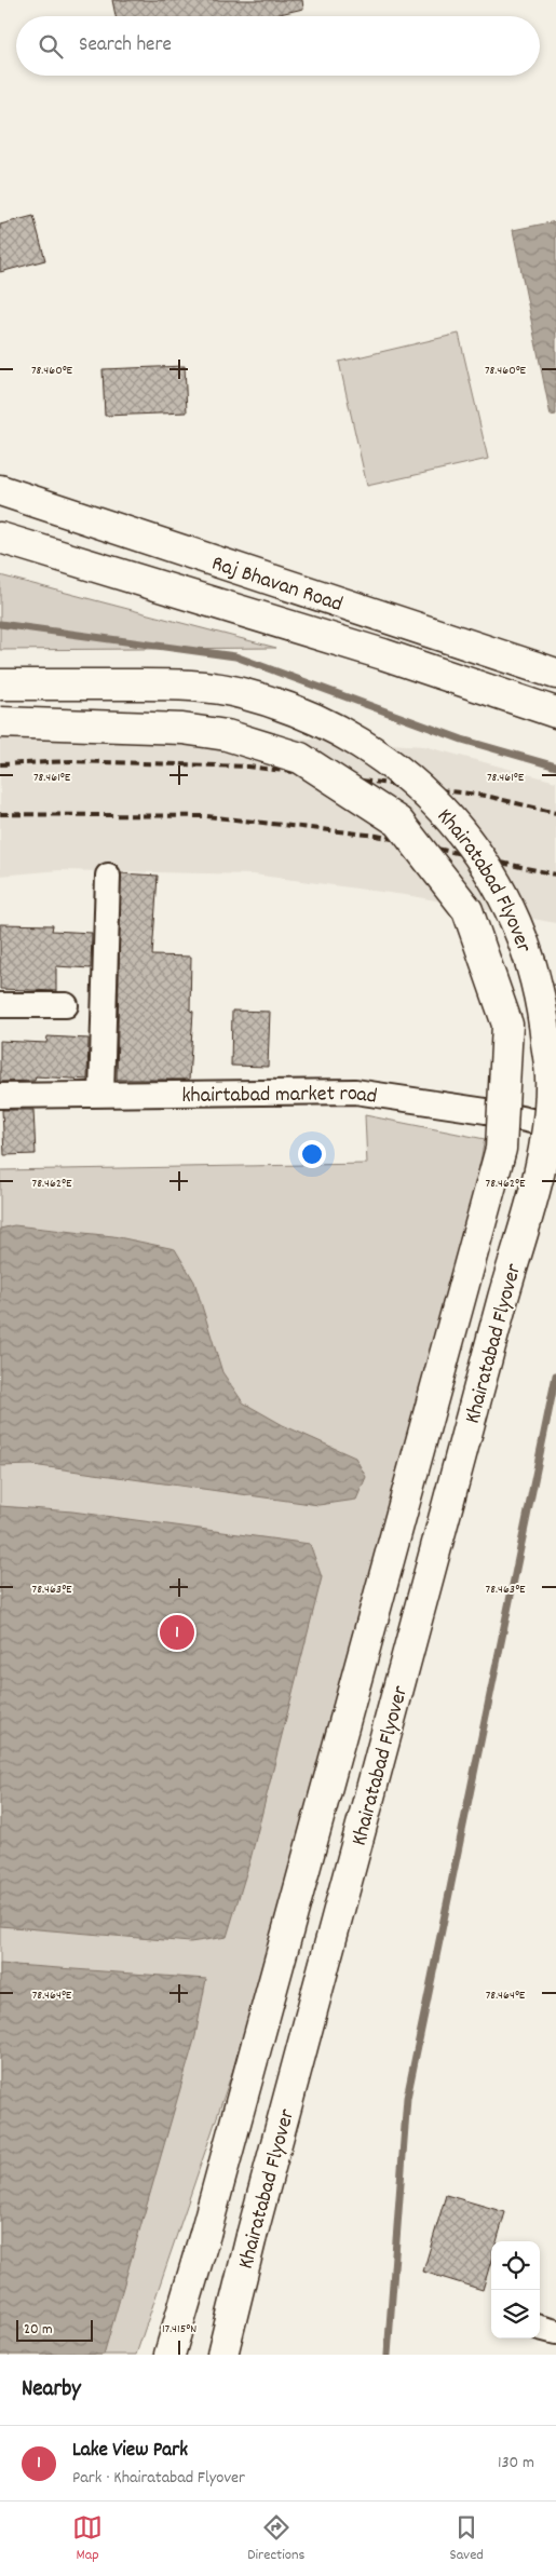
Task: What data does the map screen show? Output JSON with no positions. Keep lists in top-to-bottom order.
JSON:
{
  "streets": {
    "main road": ["Raj Bhavan Road", "Khairatabad Flyover"],
    "street": ["khairtabad market road"]
  },
  "scale_bar": "20 m",
  "page": {
    "search": "Search here",
    "pins": "1",
    "scale": "20 m",
    "heading": "Nearby",
    "list": [
      {
        "mark": "1",
        "name": "Lake View Park",
        "note": "Park · Khairatabad Flyover",
        "value": "130 m"
      }
    ],
    "nav": ["Map", "Directions", "Saved"]
  },
  "coordinates": [
    "78.460°E",
    "78.461°E",
    "78.462°E",
    "78.463°E",
    "78.464°E",
    "17.415°N"
  ]
}
